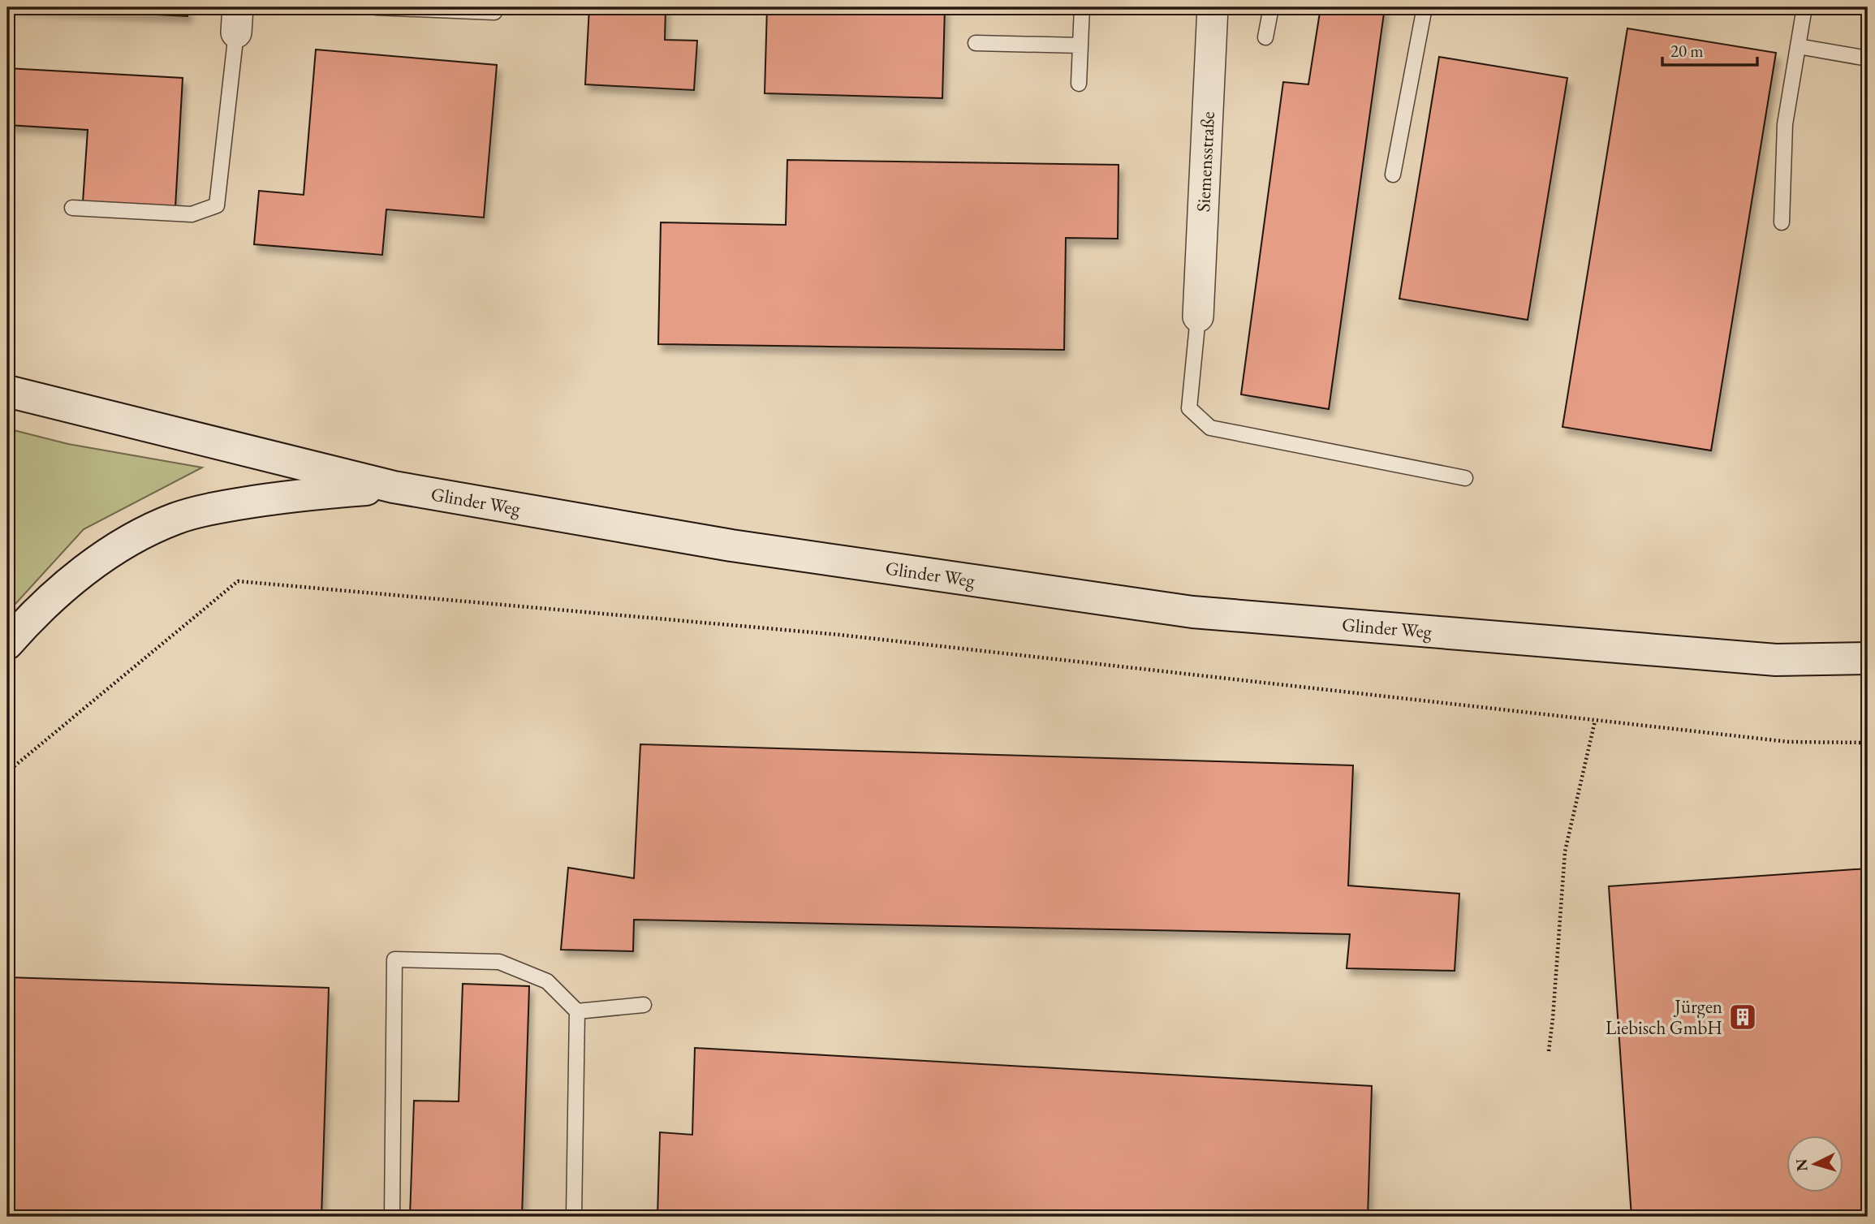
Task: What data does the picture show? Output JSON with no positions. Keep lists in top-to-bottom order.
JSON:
{
  "streets": {
    "main road": ["Glinder Weg"],
    "street": ["Siemensstraße"]
  },
  "places": {
    "building": ["Jürgen Liebisch GmbH"]
  },
  "scale_bar": "20 m",
  "north": "left"
}
